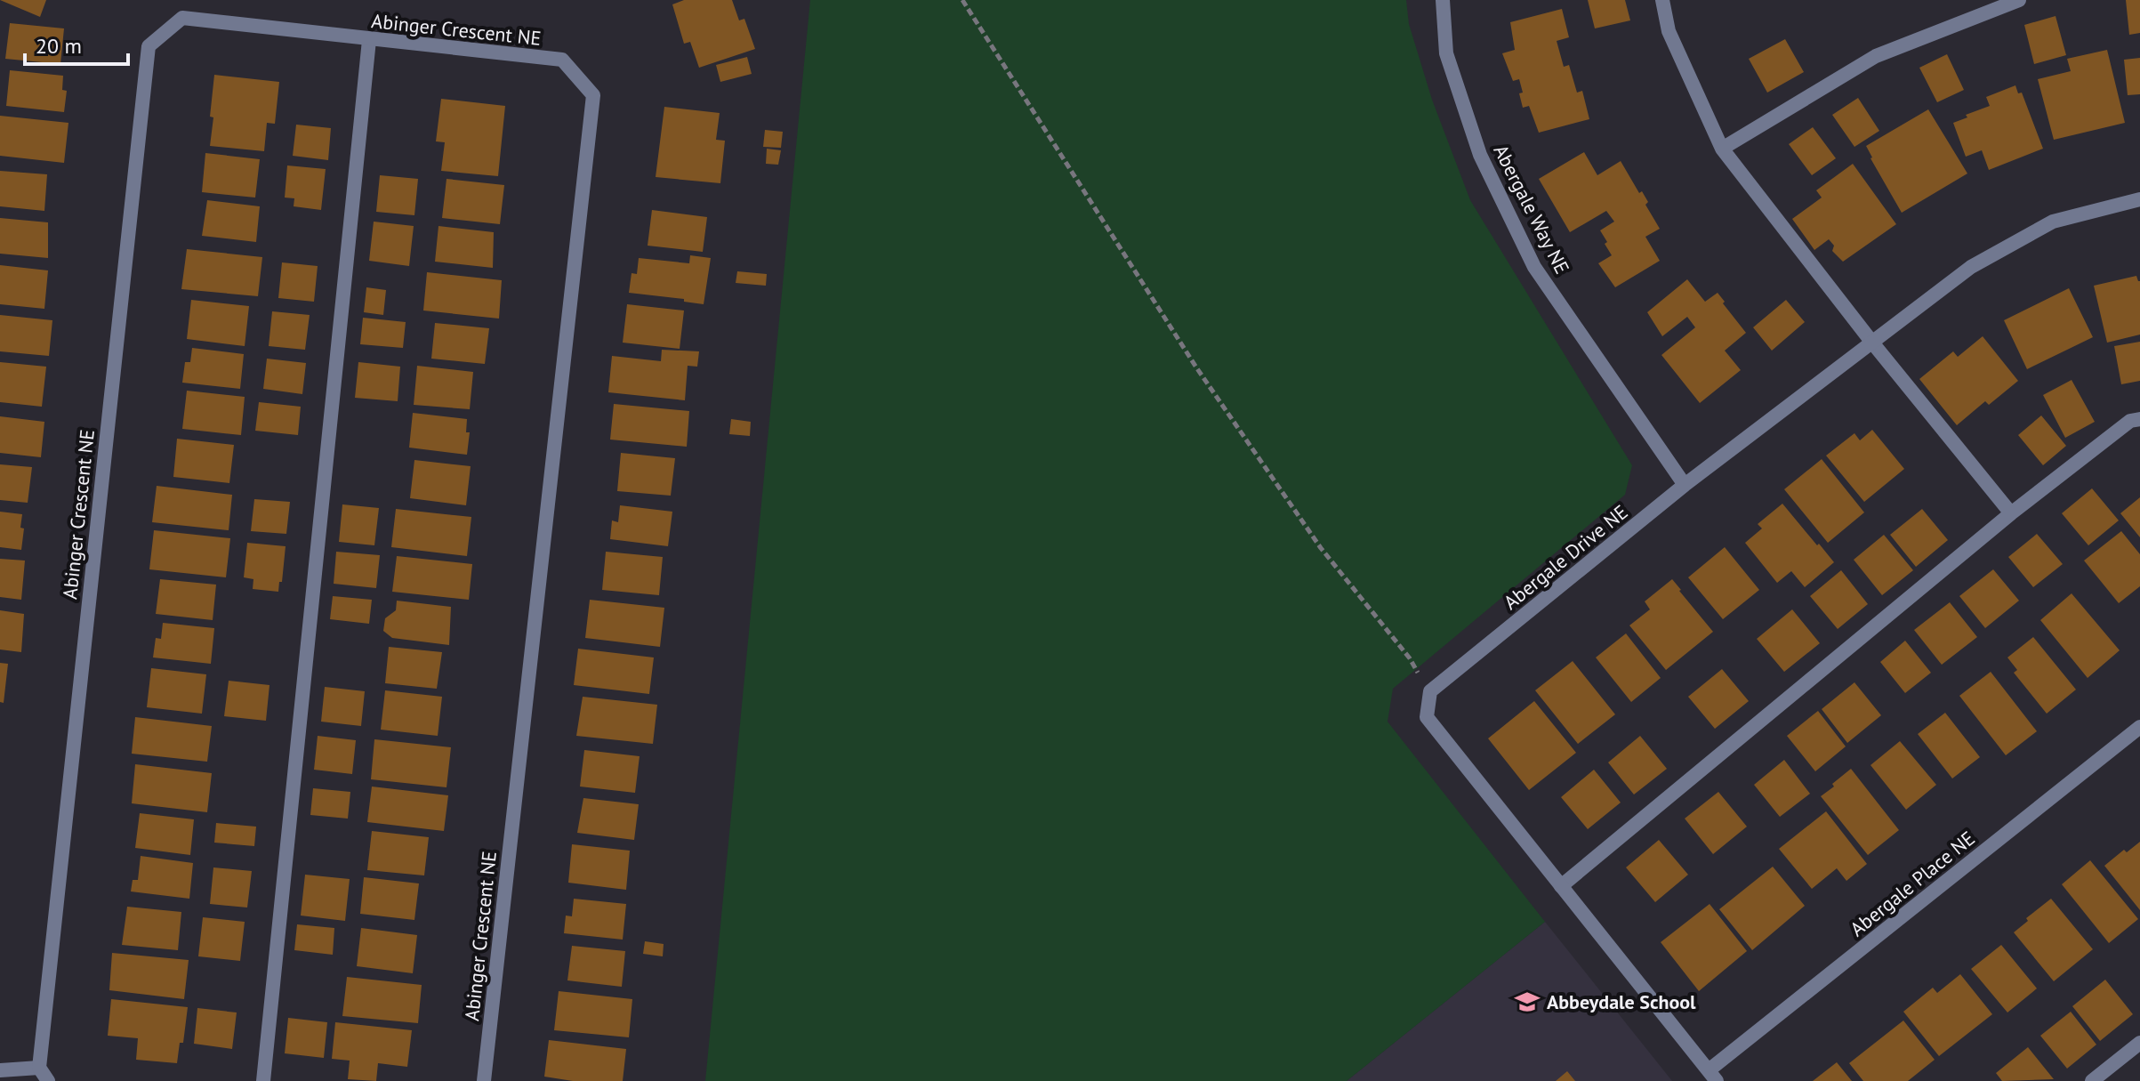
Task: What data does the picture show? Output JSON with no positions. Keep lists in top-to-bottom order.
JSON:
{
  "streets": {
    "street": [
      "Abinger Crescent NE",
      "Abergale Way NE",
      "Abergale Drive NE",
      "Abergale Place NE"
    ]
  },
  "crossings": [
    ["Abergale Way NE", "Abergale Drive NE"]
  ],
  "places": {
    "school or university": ["Abbeydale School"]
  },
  "scale_bar": "20 m"
}
